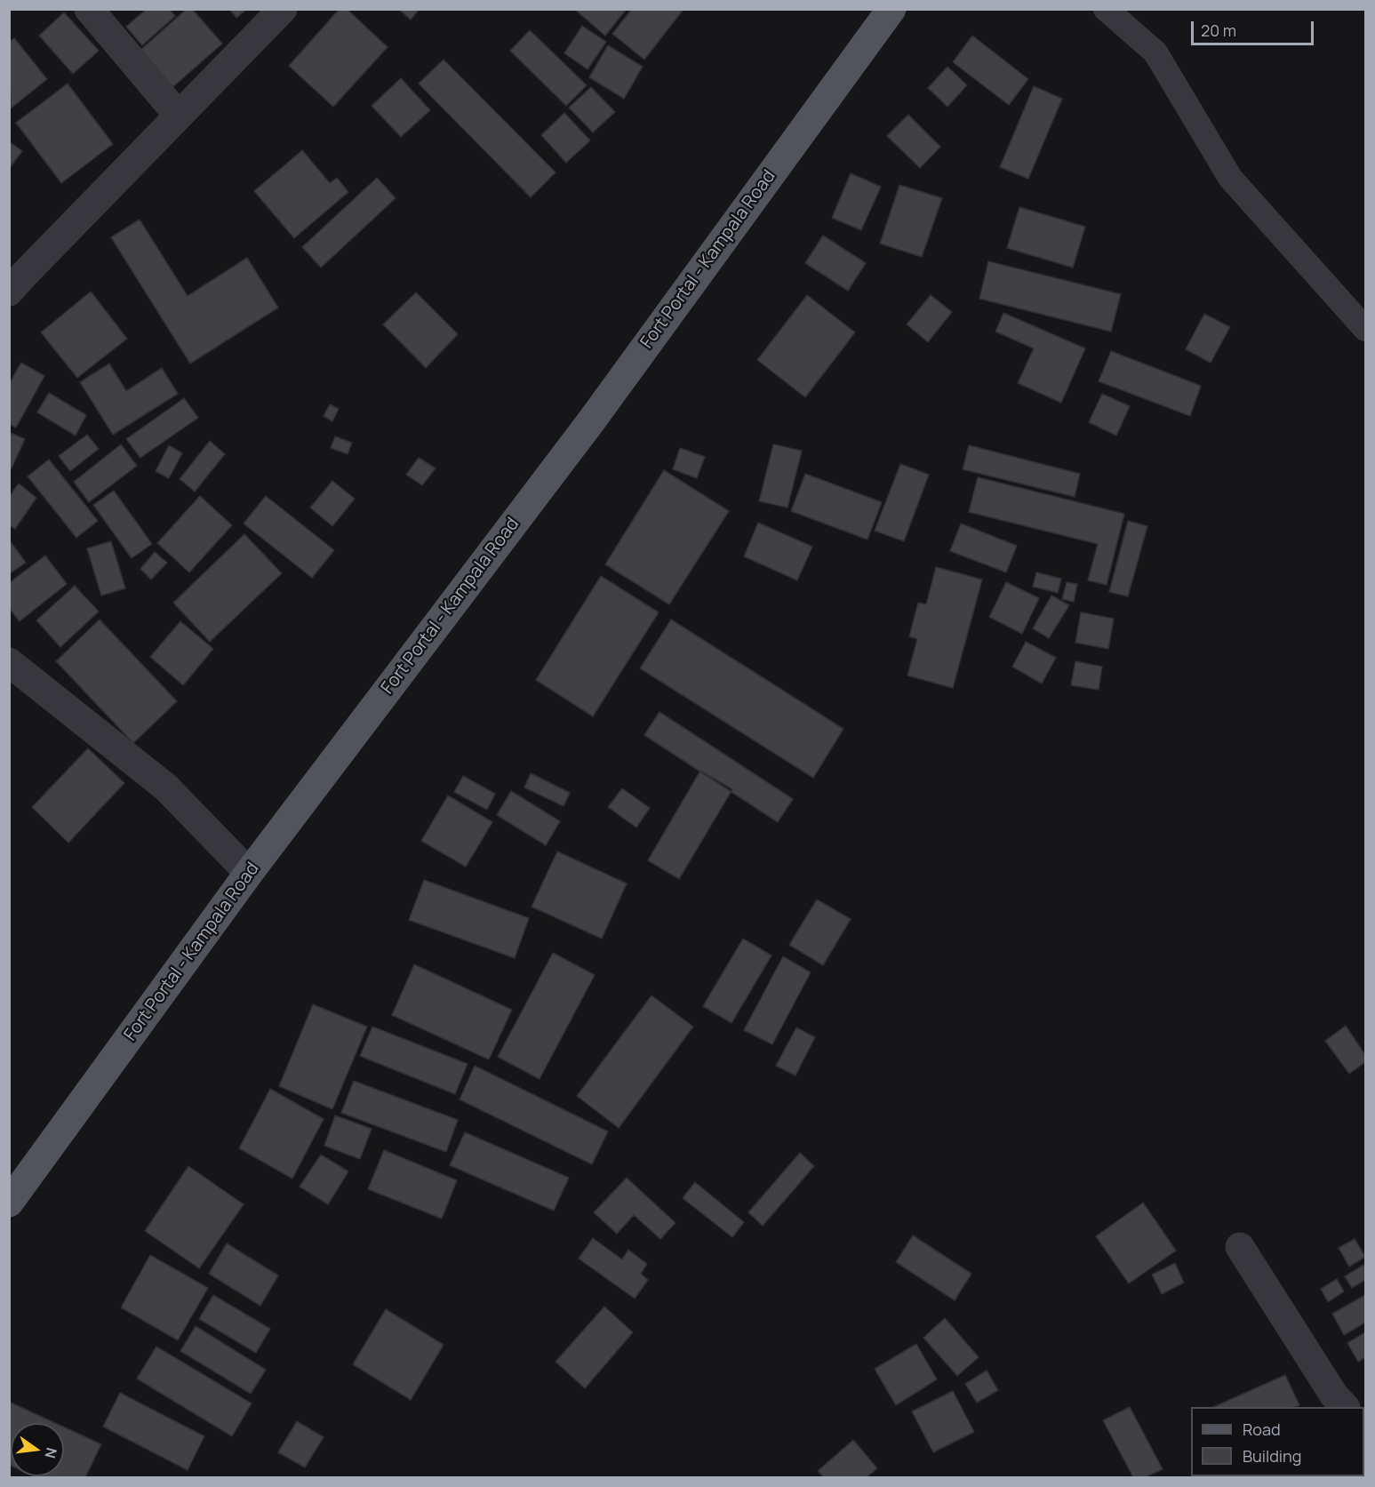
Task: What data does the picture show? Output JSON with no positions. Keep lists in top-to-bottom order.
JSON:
{
  "streets": {
    "main road": ["Fort Portal - Kampala Road"]
  },
  "legend": ["Road", "Building"],
  "scale_bar": "20 m",
  "north": "right"
}
